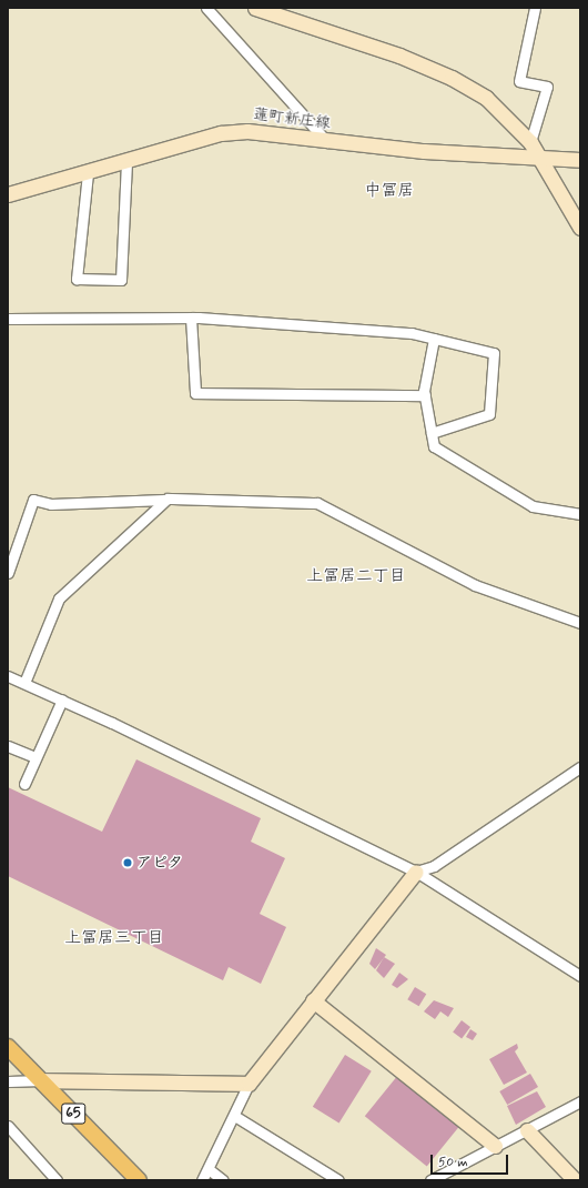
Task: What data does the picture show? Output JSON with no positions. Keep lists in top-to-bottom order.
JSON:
{
  "streets": {
    "main road": ["65"],
    "street": ["蓮町新庄線"]
  },
  "districts": ["中冨居", "上冨居二丁目", "上冨居三丁目"],
  "places": ["アピタ"],
  "scale_bar": "50 m"
}
